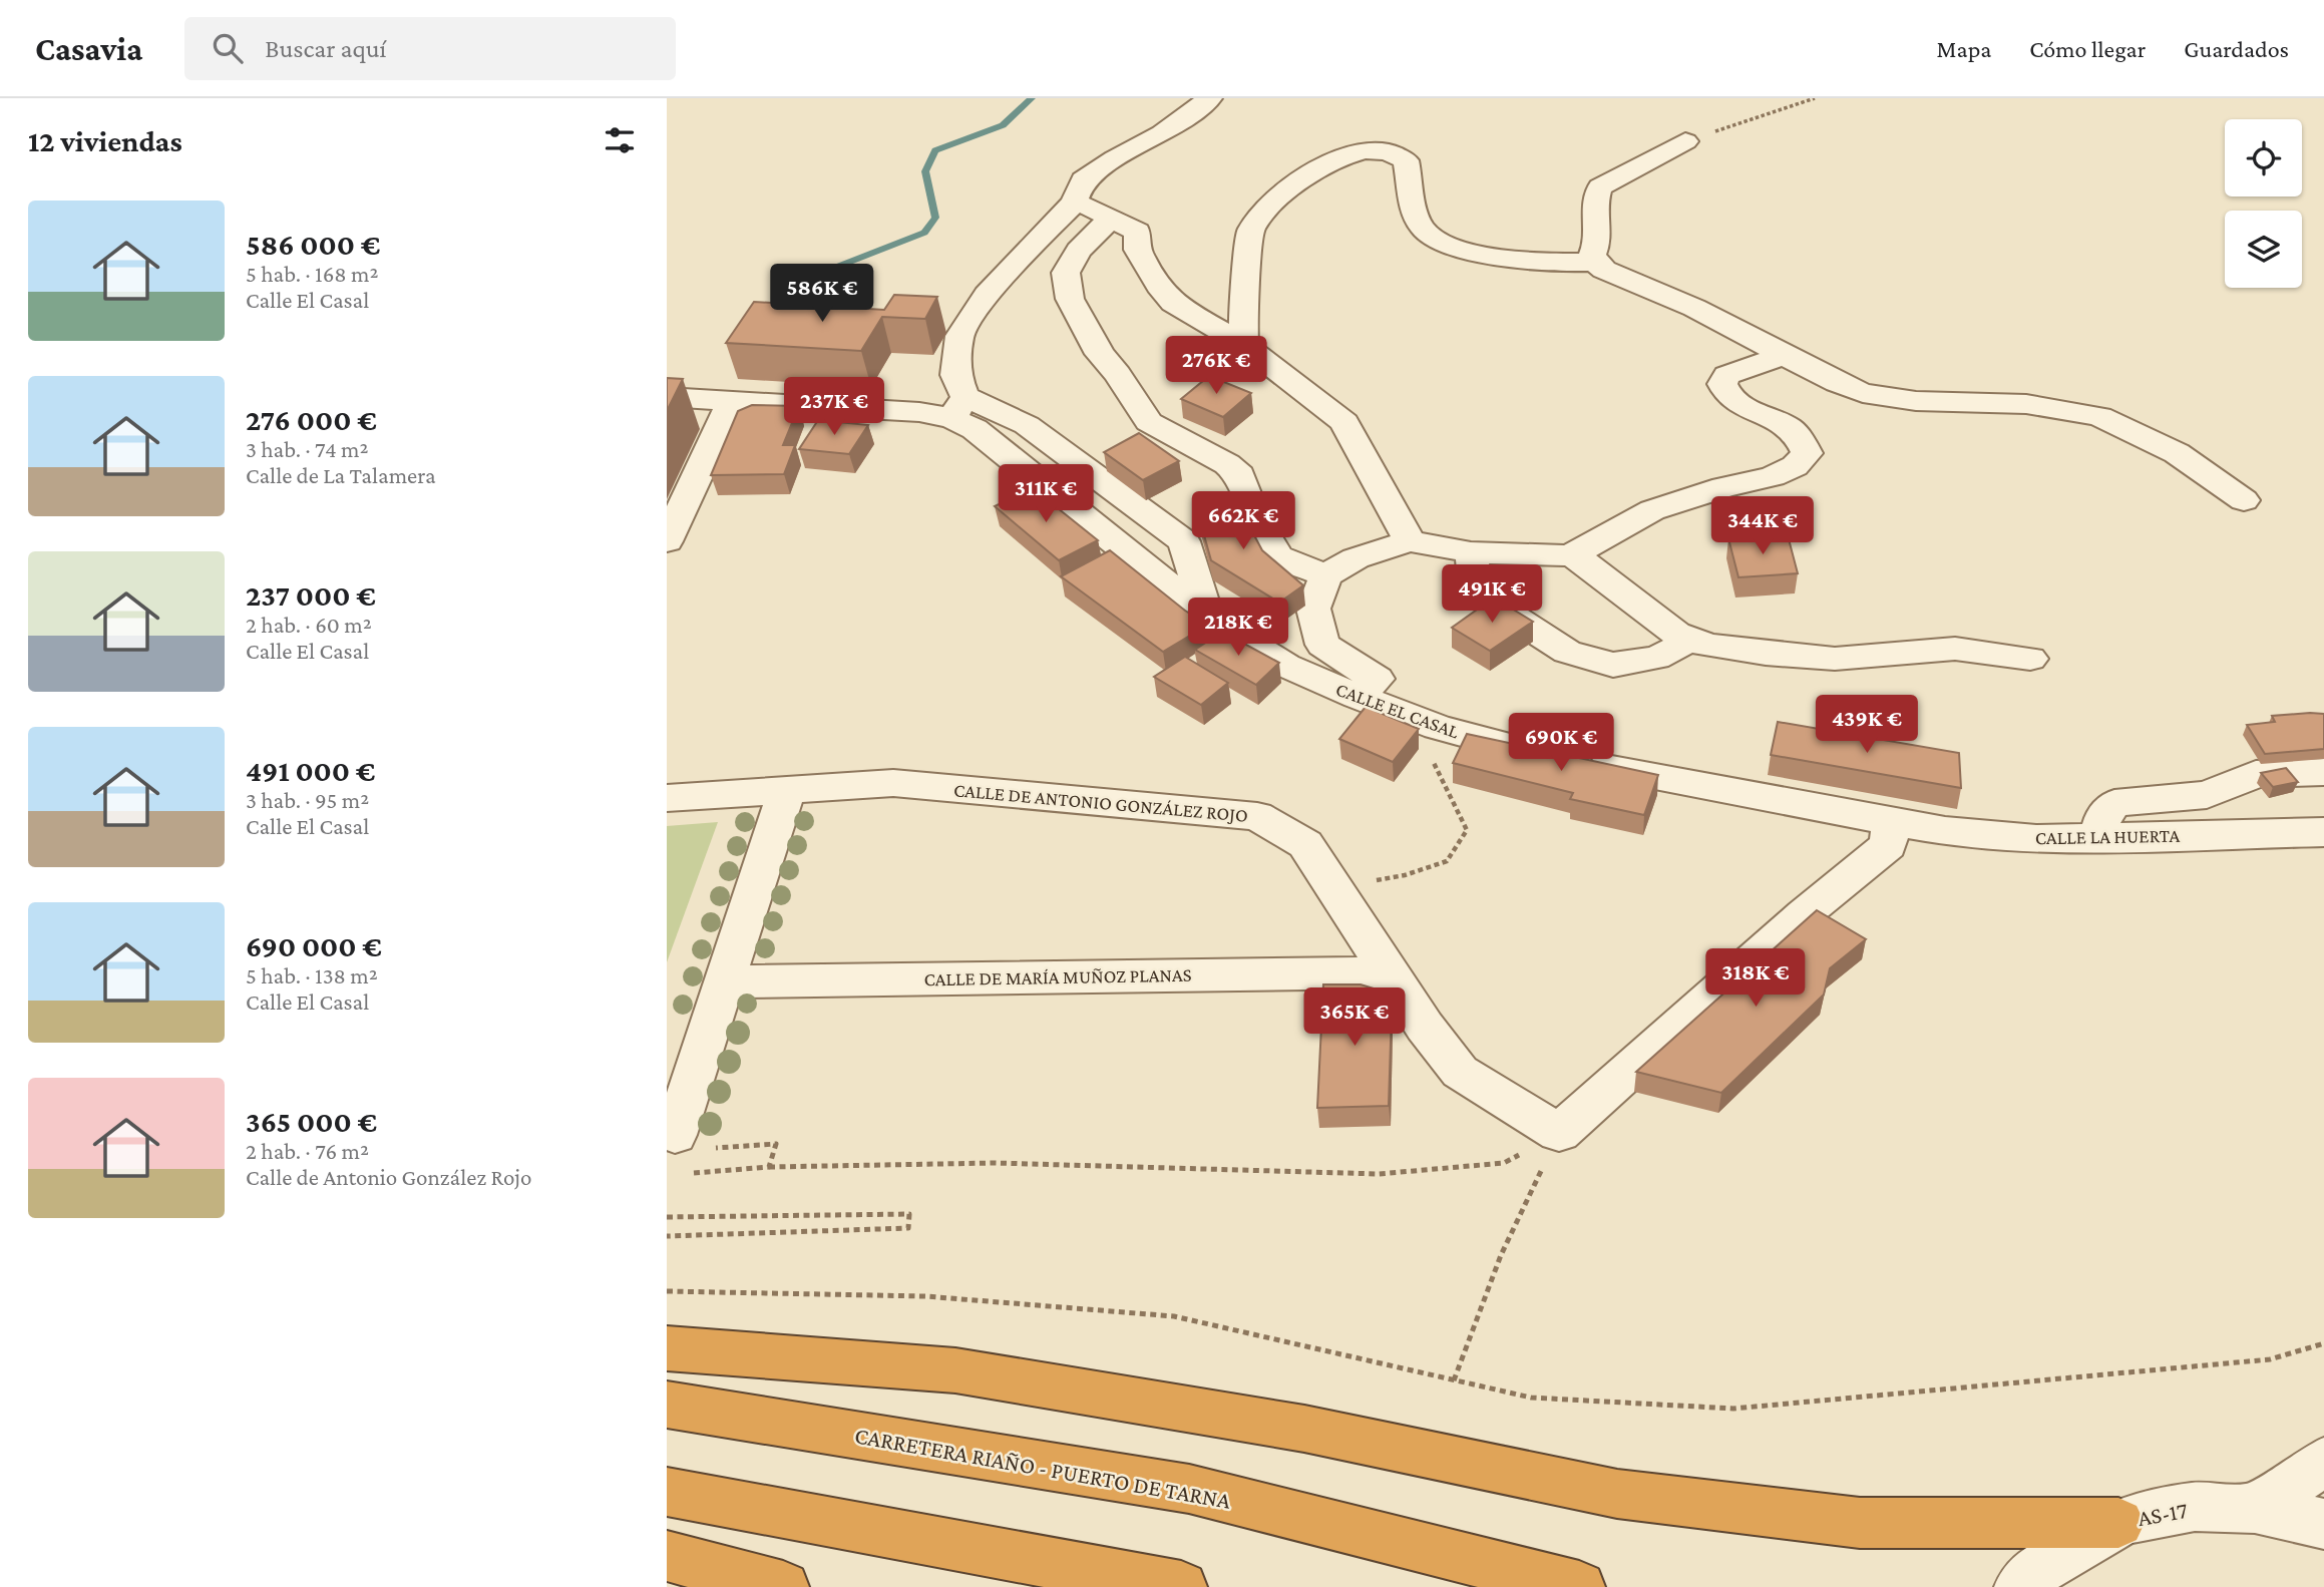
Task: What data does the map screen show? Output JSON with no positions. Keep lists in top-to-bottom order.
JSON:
{
  "streets": {
    "highway": ["CARRETERA RIAÑO - PUERTO DE TARNA"],
    "street": [
      "CALLE EL CASAL",
      "CALLE DE ANTONIO GONZÁLEZ ROJO",
      "CALLE LA HUERTA",
      "CALLE DE MARÍA MUÑOZ PLANAS",
      "AS-17"
    ]
  },
  "crossings": [
    ["CALLE EL CASAL", "CALLE LA HUERTA"],
    ["CALLE DE ANTONIO GONZÁLEZ ROJO", "CALLE DE MARÍA MUÑOZ PLANAS"]
  ],
  "page": {
    "header": "Casavia",
    "search": "Buscar aquí",
    "nav": ["Mapa", "Cómo llegar", "Guardados"],
    "heading": "12 viviendas",
    "list": [
      {
        "name": "586 000 €",
        "note": "5 hab. · 168 m² · Calle El Casal"
      },
      {
        "name": "276 000 €",
        "note": "3 hab. · 74 m² · Calle de La Talamera"
      },
      {
        "name": "237 000 €",
        "note": "2 hab. · 60 m² · Calle El Casal"
      },
      {
        "name": "491 000 €",
        "note": "3 hab. · 95 m² · Calle El Casal"
      },
      {
        "name": "690 000 €",
        "note": "5 hab. · 138 m² · Calle El Casal"
      },
      {
        "name": "365 000 €",
        "note": "2 hab. · 76 m² · Calle de Antonio González Rojo"
      }
    ],
    "price": [
      "586K €",
      "276K €",
      "237K €",
      "311K €",
      "662K €",
      "344K €",
      "491K €",
      "218K €",
      "439K €",
      "690K €",
      "318K €",
      "365K €"
    ]
  }
}
